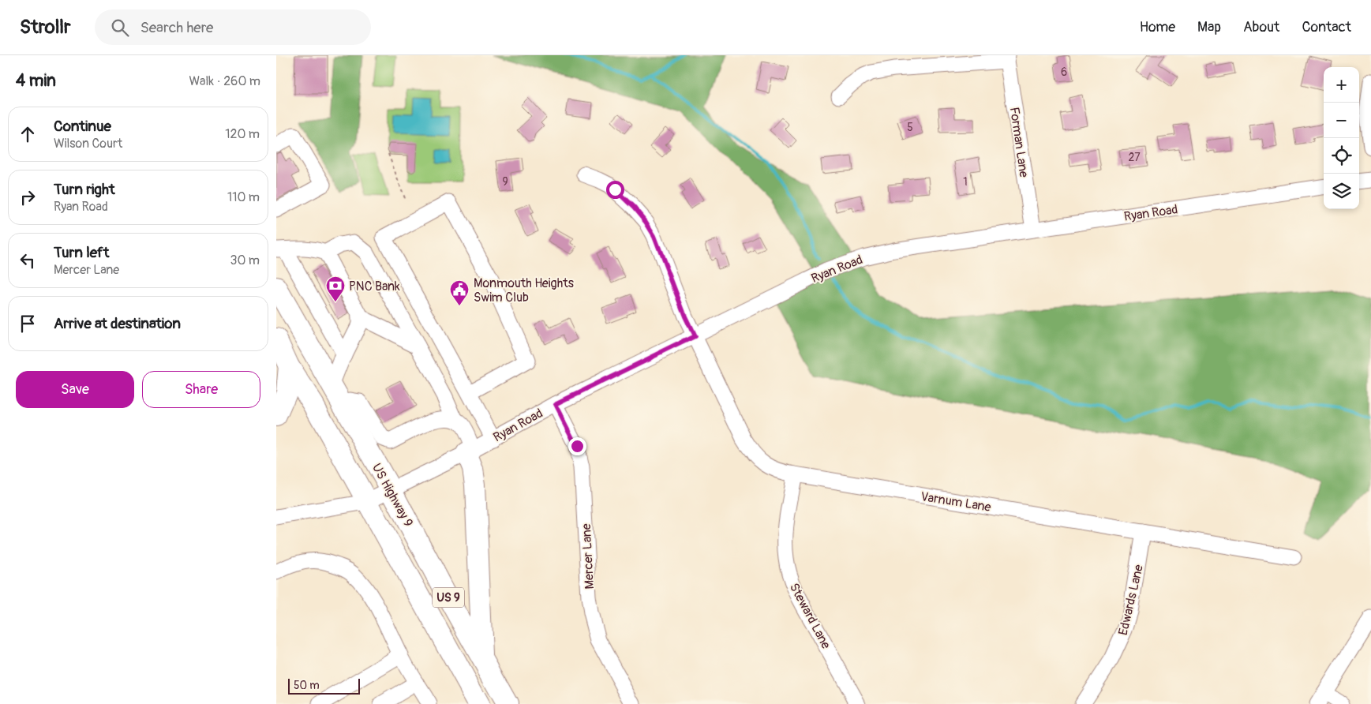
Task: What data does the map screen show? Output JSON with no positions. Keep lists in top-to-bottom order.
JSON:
{
  "streets": {
    "highway": ["US Highway 9", "US 9"],
    "street": [
      "Forman Lane",
      "Ryan Road",
      "Varnum Lane",
      "Mercer Lane",
      "Edwards Lane",
      "Steward Lane"
    ]
  },
  "crossings": [
    ["Forman Lane", "Ryan Road"],
    ["Ryan Road", "US Highway 9"],
    ["Ryan Road", "Varnum Lane"],
    ["Ryan Road", "Mercer Lane"],
    ["Varnum Lane", "Edwards Lane"],
    ["Varnum Lane", "Steward Lane"]
  ],
  "places": {
    "bank": ["PNC Bank"],
    "public building": ["Monmouth Heights Swim Club"]
  },
  "house_numbers": [
    "6",
    "5",
    "27",
    "9",
    "1"
  ],
  "scale_bar": "50 m",
  "page": {
    "header": "Strollr",
    "search": "Search here",
    "nav": [
      "Home",
      "Map",
      "About",
      "Contact"
    ],
    "heading": ["4 min", "Walk · 260 m"],
    "map_buttons": ["+", "−"],
    "list": [
      ["Continue", "Wilson Court", "120 m"],
      ["Turn right", "Ryan Road", "110 m"],
      ["Turn left", "Mercer Lane", "30 m"],
      "Arrive at destination"
    ],
    "buttons": ["Save", "Share"],
    "scale": "50 m"
  }
}
